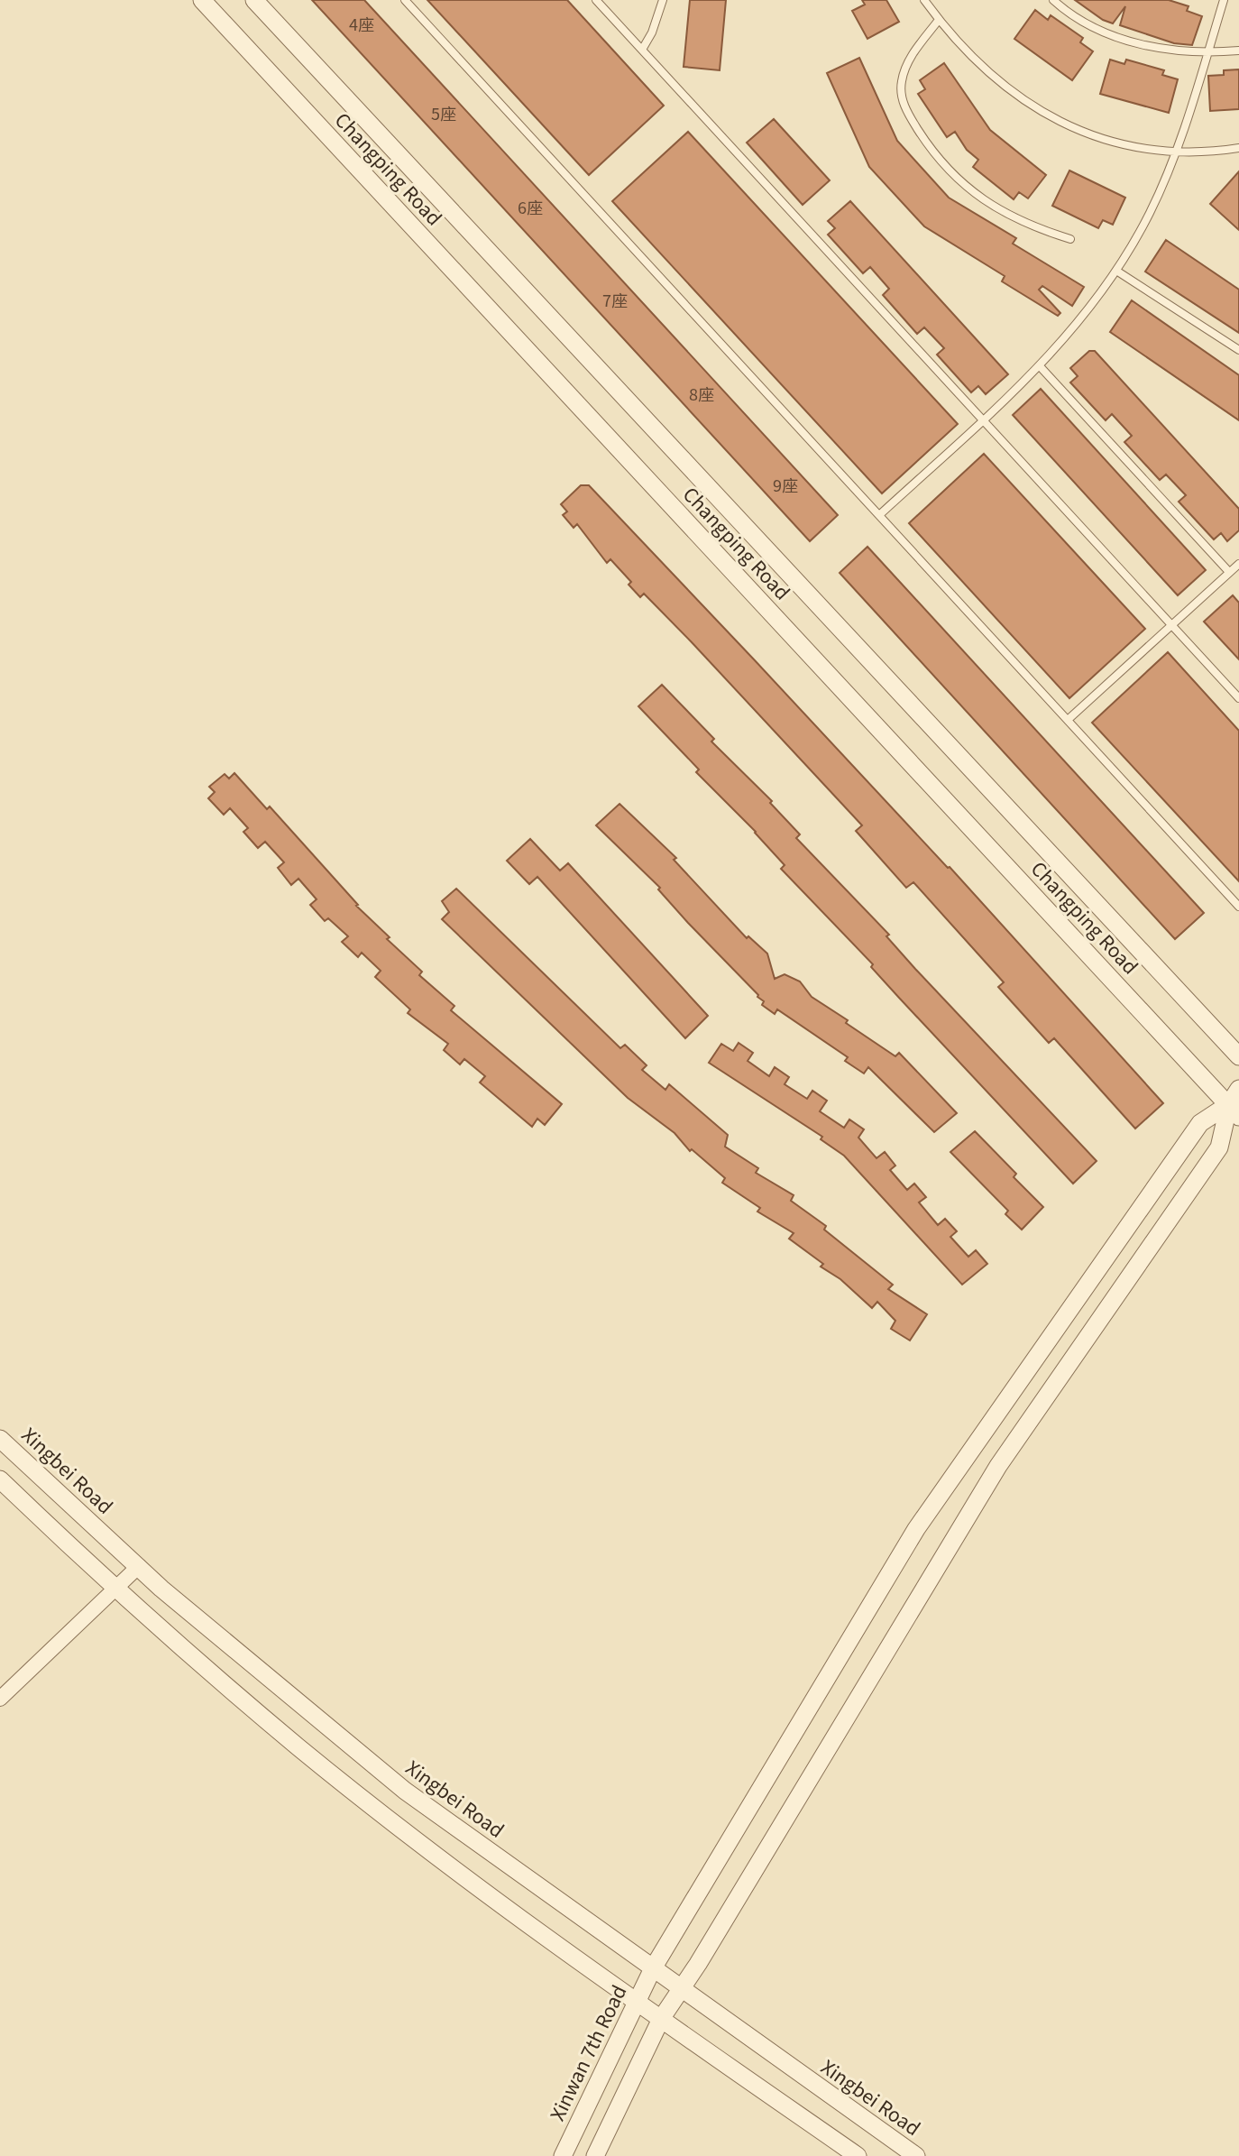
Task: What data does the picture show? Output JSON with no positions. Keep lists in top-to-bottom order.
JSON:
{
  "streets": {
    "street": ["Changping Road", "Xingbei Road", "Xinwan 7th Road"]
  },
  "crossings": [
    ["Changping Road", "Xinwan 7th Road"],
    ["Xingbei Road", "Xinwan 7th Road"]
  ],
  "house_numbers": [
    "4座",
    "5座",
    "6座",
    "7座",
    "8座",
    "9座"
  ]
}
